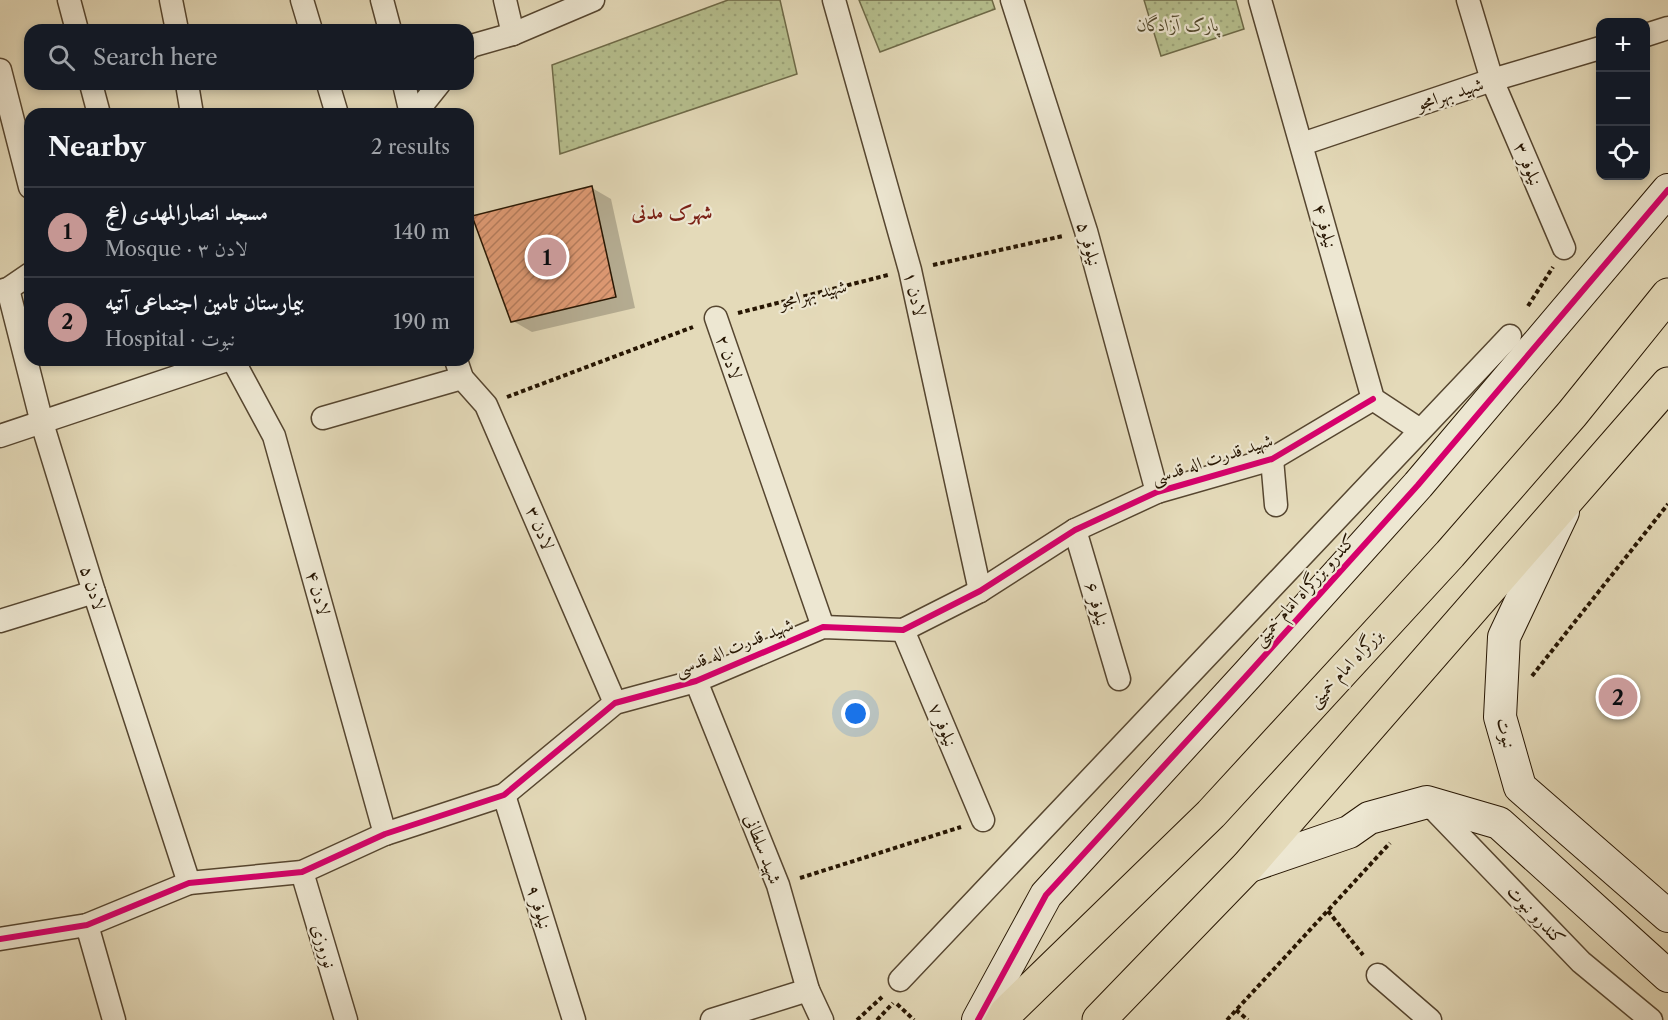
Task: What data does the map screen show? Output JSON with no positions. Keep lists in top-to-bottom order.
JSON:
{
  "streets": {
    "highway": ["بزرگراه امام خمینی"],
    "street": [
      "شهید بهرامجو",
      "نیلوفر ۳",
      "نیلوفر ۴",
      "نیلوفر ۵",
      "لادن ۱",
      "لادن ۲",
      "شهید قدرت اله قدسی",
      "لادن ۳",
      "لادن ۵",
      "کندرو بزرگراه امام خمینی",
      "لادن ۴",
      "نیلوفر ۶",
      "نیلوفر ۷",
      "نبوت",
      "شهید سلطانی",
      "نیلوفر ۹",
      "کندرو نبوت",
      "نوروزی"
    ]
  },
  "crossings": [
    ["شهید بهرامجو", "نیلوفر ۳"],
    ["شهید بهرامجو", "نیلوفر ۴"],
    ["شهید بهرامجو", "نیلوفر ۵"],
    ["شهید بهرامجو", "لادن ۱"],
    ["شهید بهرامجو", "لادن ۲"],
    ["نیلوفر ۴", "شهید قدرت اله قدسی"],
    ["نیلوفر ۵", "شهید قدرت اله قدسی"],
    ["لادن ۱", "شهید قدرت اله قدسی"],
    ["لادن ۲", "شهید قدرت اله قدسی"],
    ["لادن ۲", "لادن ۳"],
    ["شهید قدرت اله قدسی", "لادن ۳"],
    ["شهید قدرت اله قدسی", "لادن ۵"],
    ["شهید قدرت اله قدسی", "لادن ۴"],
    ["شهید قدرت اله قدسی", "نیلوفر ۶"],
    ["شهید قدرت اله قدسی", "نیلوفر ۷"],
    ["شهید قدرت اله قدسی", "شهید سلطانی"],
    ["شهید قدرت اله قدسی", "نیلوفر ۹"],
    ["شهید قدرت اله قدسی", "نوروزی"]
  ],
  "districts": ["شهرک مدنی"],
  "parks": ["پارک آزادگان"],
  "page": {
    "map_buttons": ["+", "−"],
    "search": "Search here",
    "heading": ["Nearby", "2 results"],
    "list": [
      {
        "mark": "1",
        "name": "مسجد انصارالمهدی (عج",
        "note": "Mosque · لادن ۳",
        "value": "140 m"
      },
      {
        "mark": "2",
        "name": "بیمارستان تامین اجتماعی آتیه",
        "note": "Hospital · نبوت",
        "value": "190 m"
      }
    ],
    "pins": ["1", "2"]
  }
}
